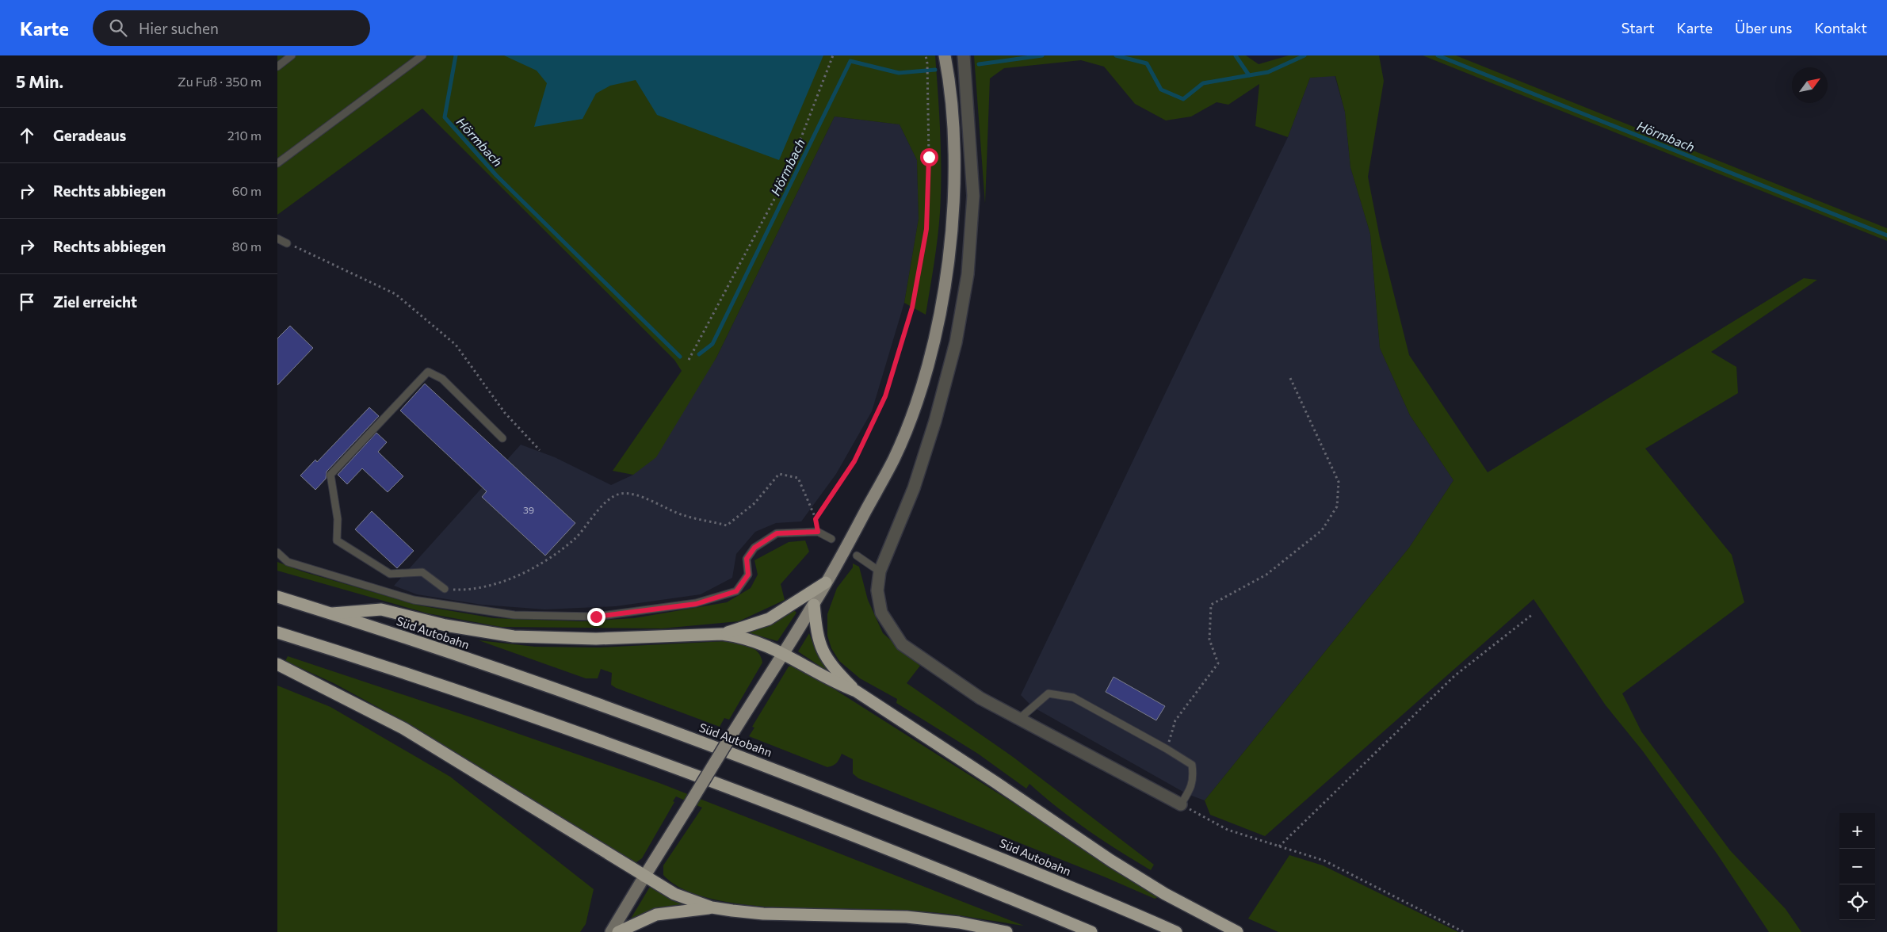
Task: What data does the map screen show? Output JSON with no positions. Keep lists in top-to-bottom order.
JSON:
{
  "streets": {
    "highway": ["Süd Autobahn"]
  },
  "water": ["Hörmbach"],
  "house_numbers": ["39"],
  "north": "top right",
  "page": {
    "header": "Karte",
    "search": "Hier suchen",
    "nav": [
      "Start",
      "Karte",
      "Über uns",
      "Kontakt"
    ],
    "heading": ["5 Min.", "Zu Fuß · 350 m"],
    "list": [
      ["Geradeaus", "210 m"],
      ["Rechts abbiegen", "60 m"],
      ["Rechts abbiegen", "80 m"],
      "Ziel erreicht"
    ],
    "map_buttons": ["+", "−"]
  }
}
